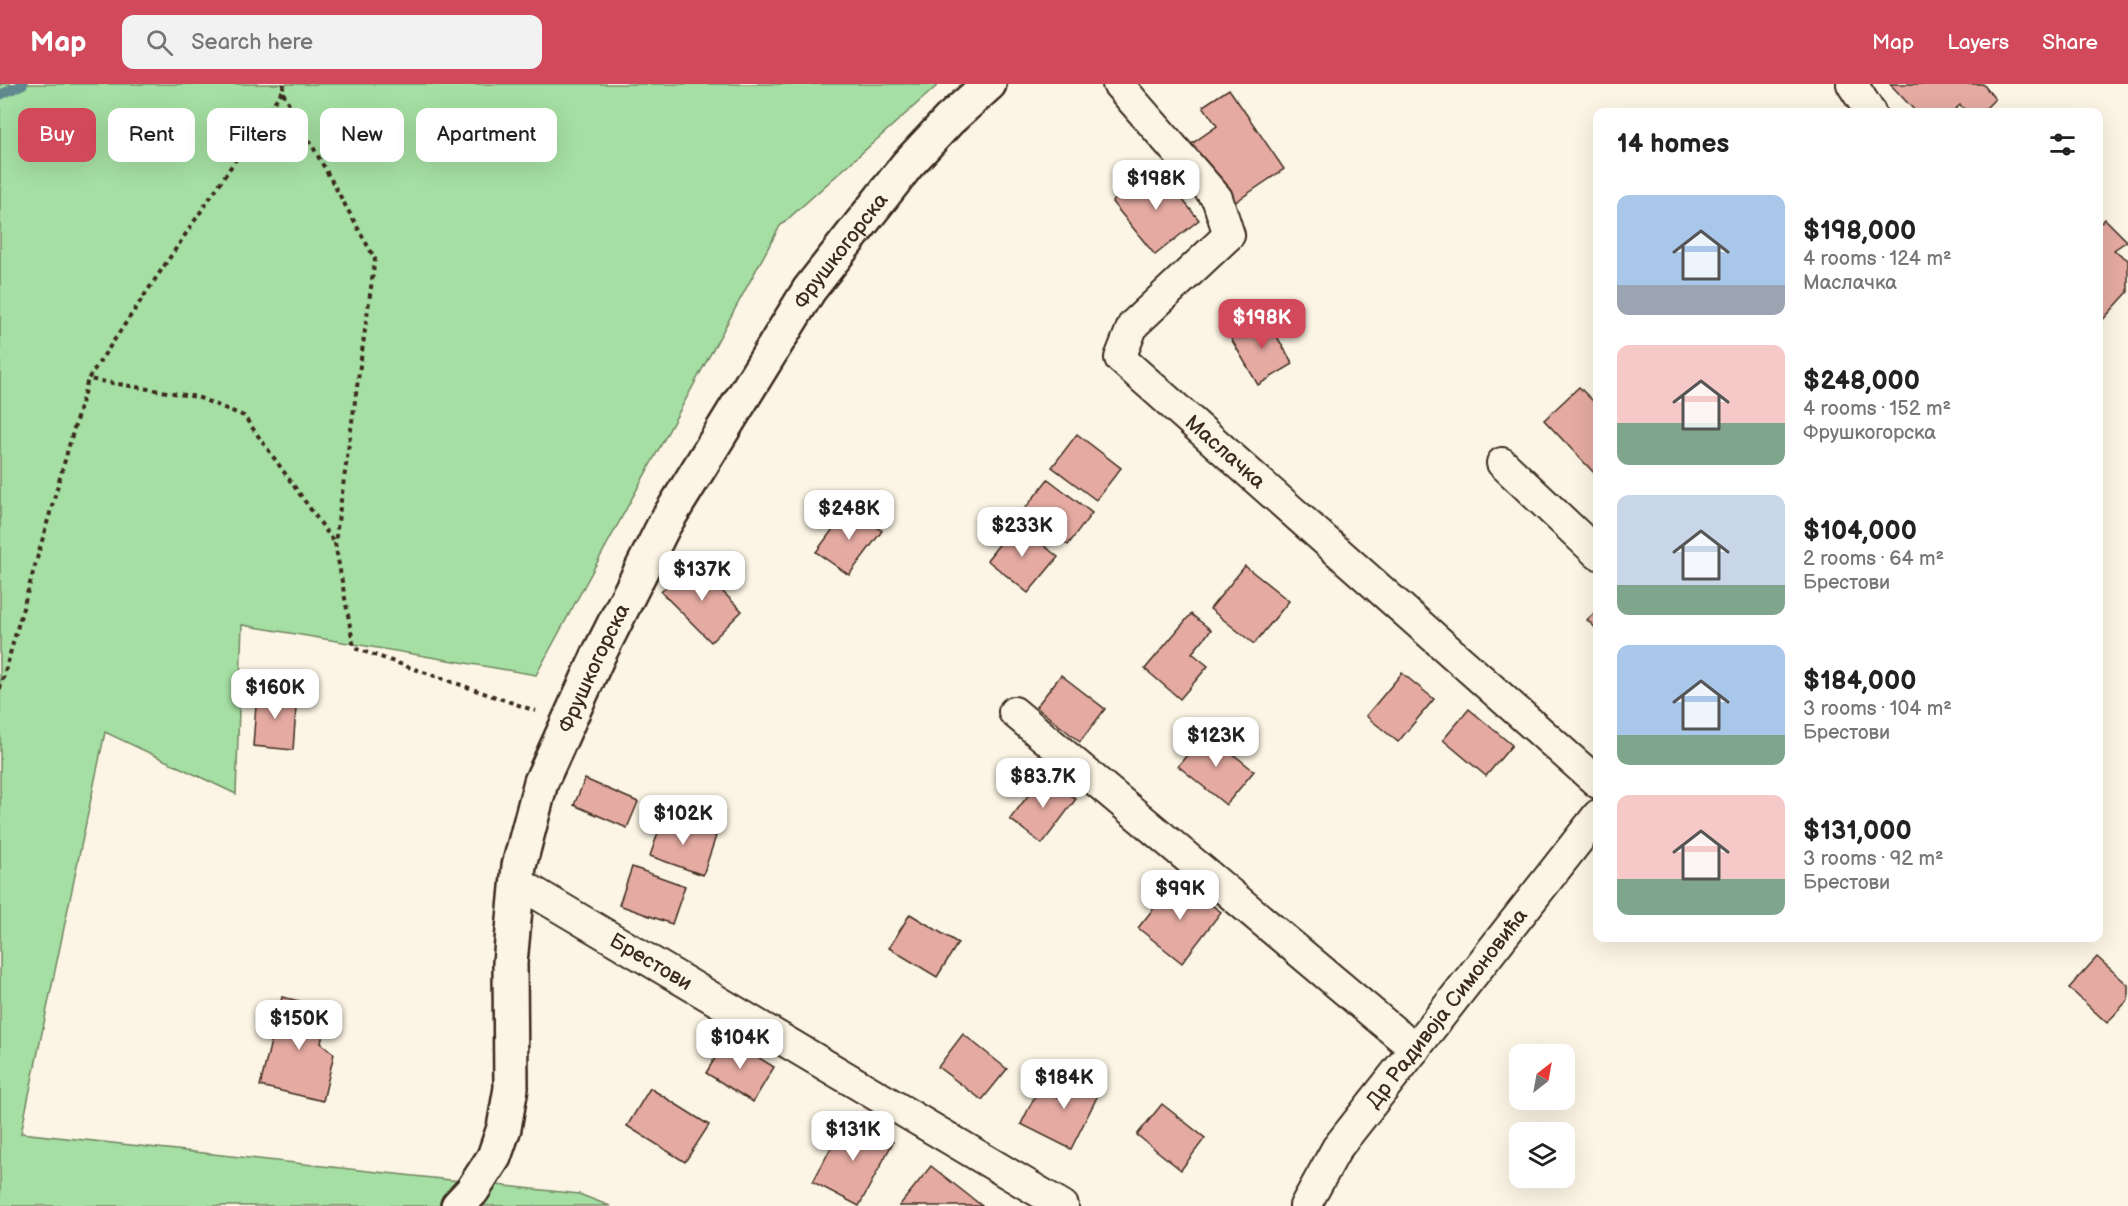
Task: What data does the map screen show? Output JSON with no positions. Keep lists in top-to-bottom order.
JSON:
{
  "streets": {
    "street": [
      "Фрушкогорска",
      "Маслачка",
      "Брестови",
      "Др Радивоја Симоновића"
    ]
  },
  "crossings": [
    ["Фрушкогорска", "Брестови"]
  ],
  "north": "top right",
  "page": {
    "header": "Map",
    "search": "Search here",
    "nav": ["Map", "Layers", "Share"],
    "chip": [
      "Buy",
      "Rent",
      "Filters",
      "New",
      "Apartment"
    ],
    "heading": "14 homes",
    "price": [
      "$198K",
      "$198K",
      "$248K",
      "$233K",
      "$137K",
      "$160K",
      "$123K",
      "$83.7K",
      "$102K",
      "$99K",
      "$150K",
      "$104K",
      "$184K",
      "$131K"
    ],
    "list": [
      {
        "name": "$198,000",
        "note": "4 rooms · 124 m² · Маслачка"
      },
      {
        "name": "$248,000",
        "note": "4 rooms · 152 m² · Фрушкогорска"
      },
      {
        "name": "$104,000",
        "note": "2 rooms · 64 m² · Брестови"
      },
      {
        "name": "$184,000",
        "note": "3 rooms · 104 m² · Брестови"
      },
      {
        "name": "$131,000",
        "note": "3 rooms · 92 m² · Брестови"
      }
    ]
  }
}
